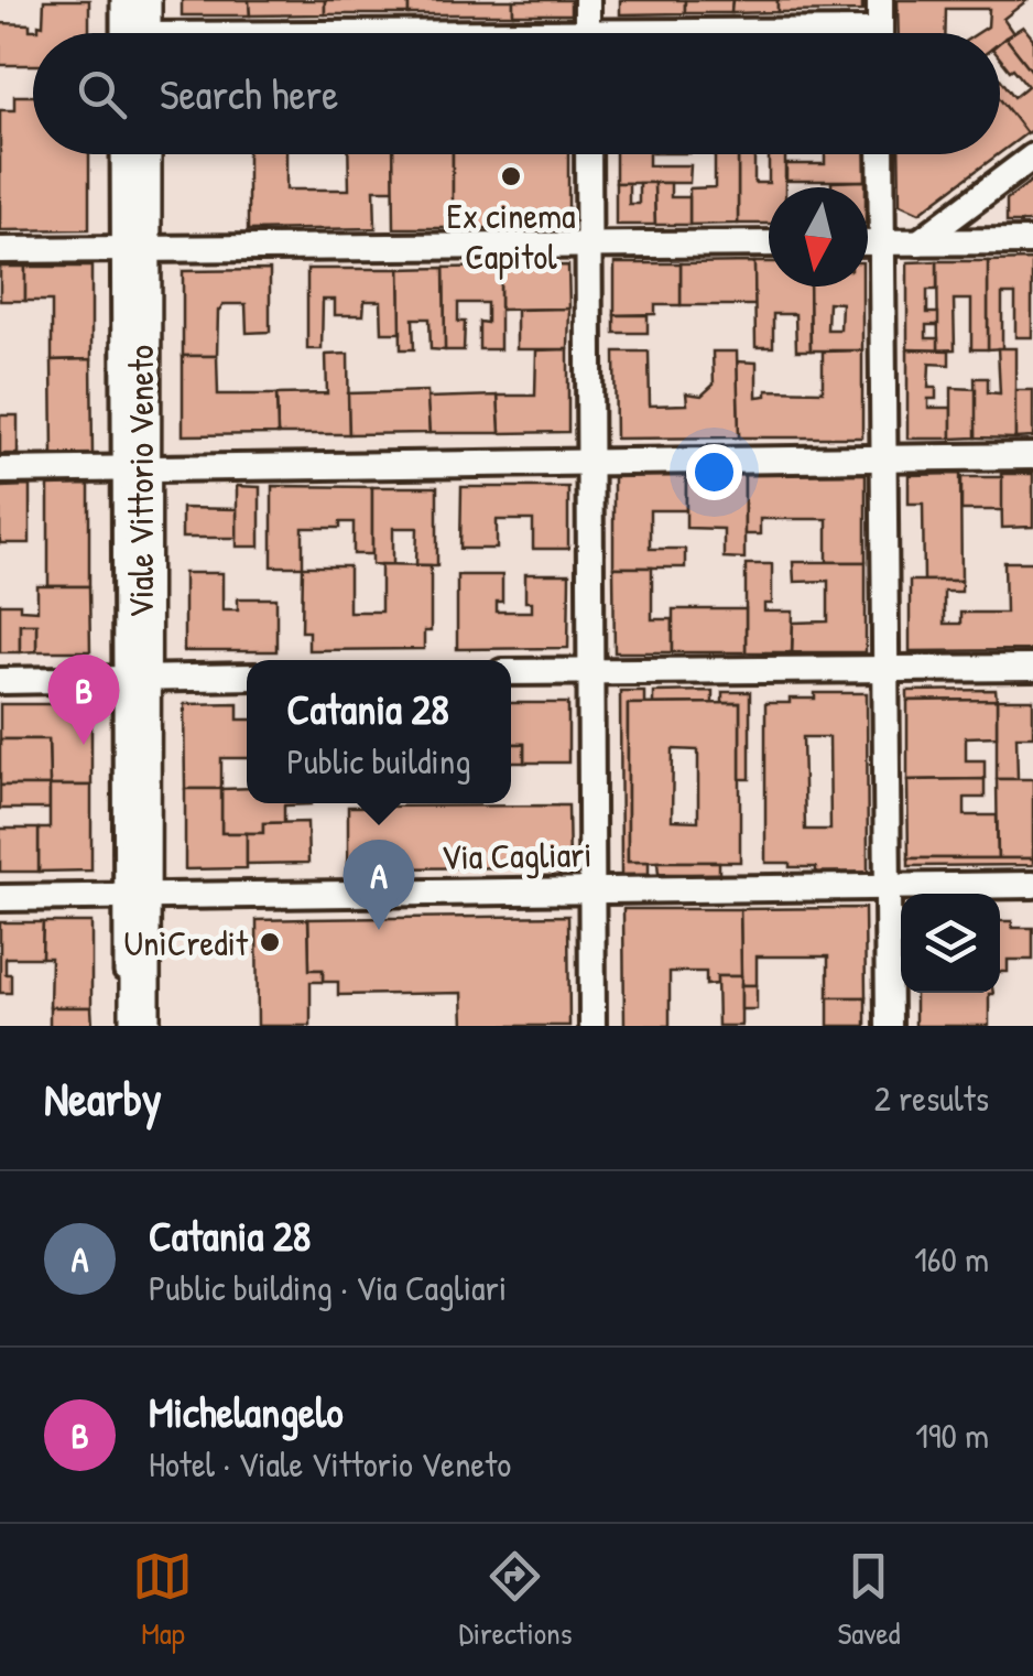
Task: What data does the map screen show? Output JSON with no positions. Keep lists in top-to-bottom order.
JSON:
{
  "streets": {
    "main road": ["Viale Vittorio Veneto"],
    "street": ["Via Cagliari"]
  },
  "crossings": [
    ["Viale Vittorio Veneto", "Via Cagliari"]
  ],
  "places": ["Ex cinema Capitol", "UniCredit"],
  "north": "bottom",
  "page": {
    "search": "Search here",
    "pins": ["B", "A"],
    "popup": ["Catania 28", "Public building"],
    "heading": ["Nearby", "2 results"],
    "list": [
      {
        "mark": "A",
        "name": "Catania 28",
        "note": "Public building · Via Cagliari",
        "value": "160 m"
      },
      {
        "mark": "B",
        "name": "Michelangelo",
        "note": "Hotel · Viale Vittorio Veneto",
        "value": "190 m"
      }
    ],
    "nav": ["Map", "Directions", "Saved"]
  }
}
